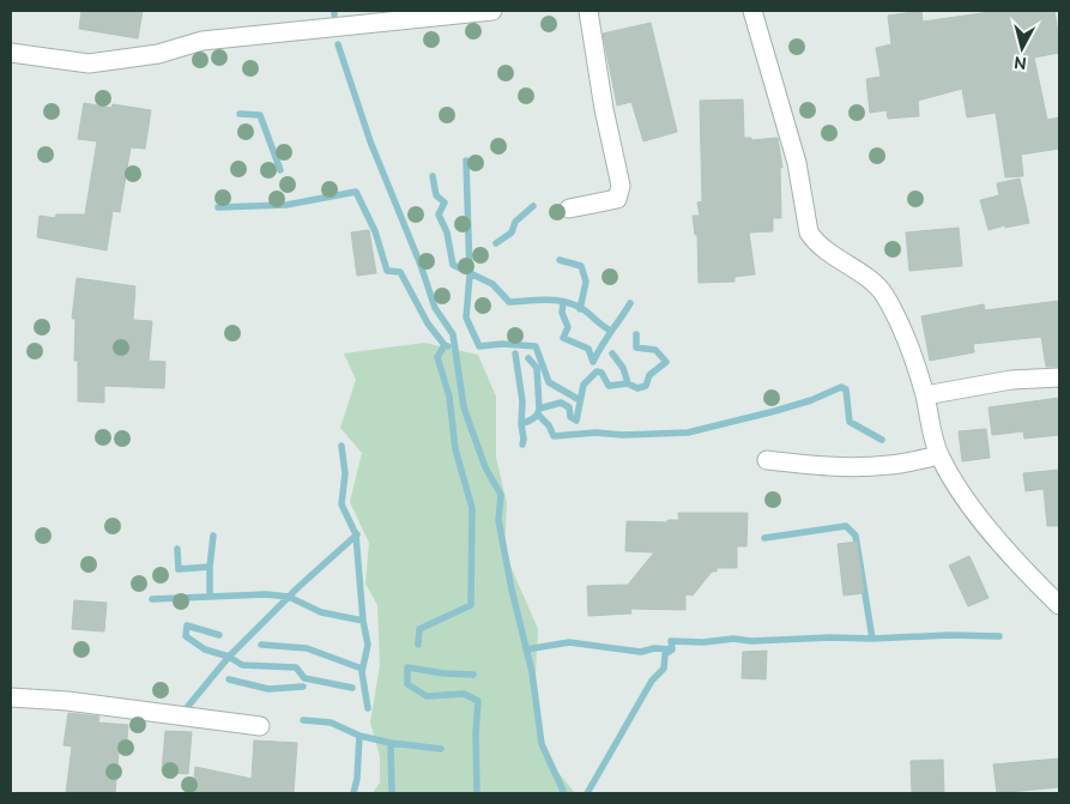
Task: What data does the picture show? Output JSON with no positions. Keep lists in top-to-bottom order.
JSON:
{
  "north": "bottom"
}
